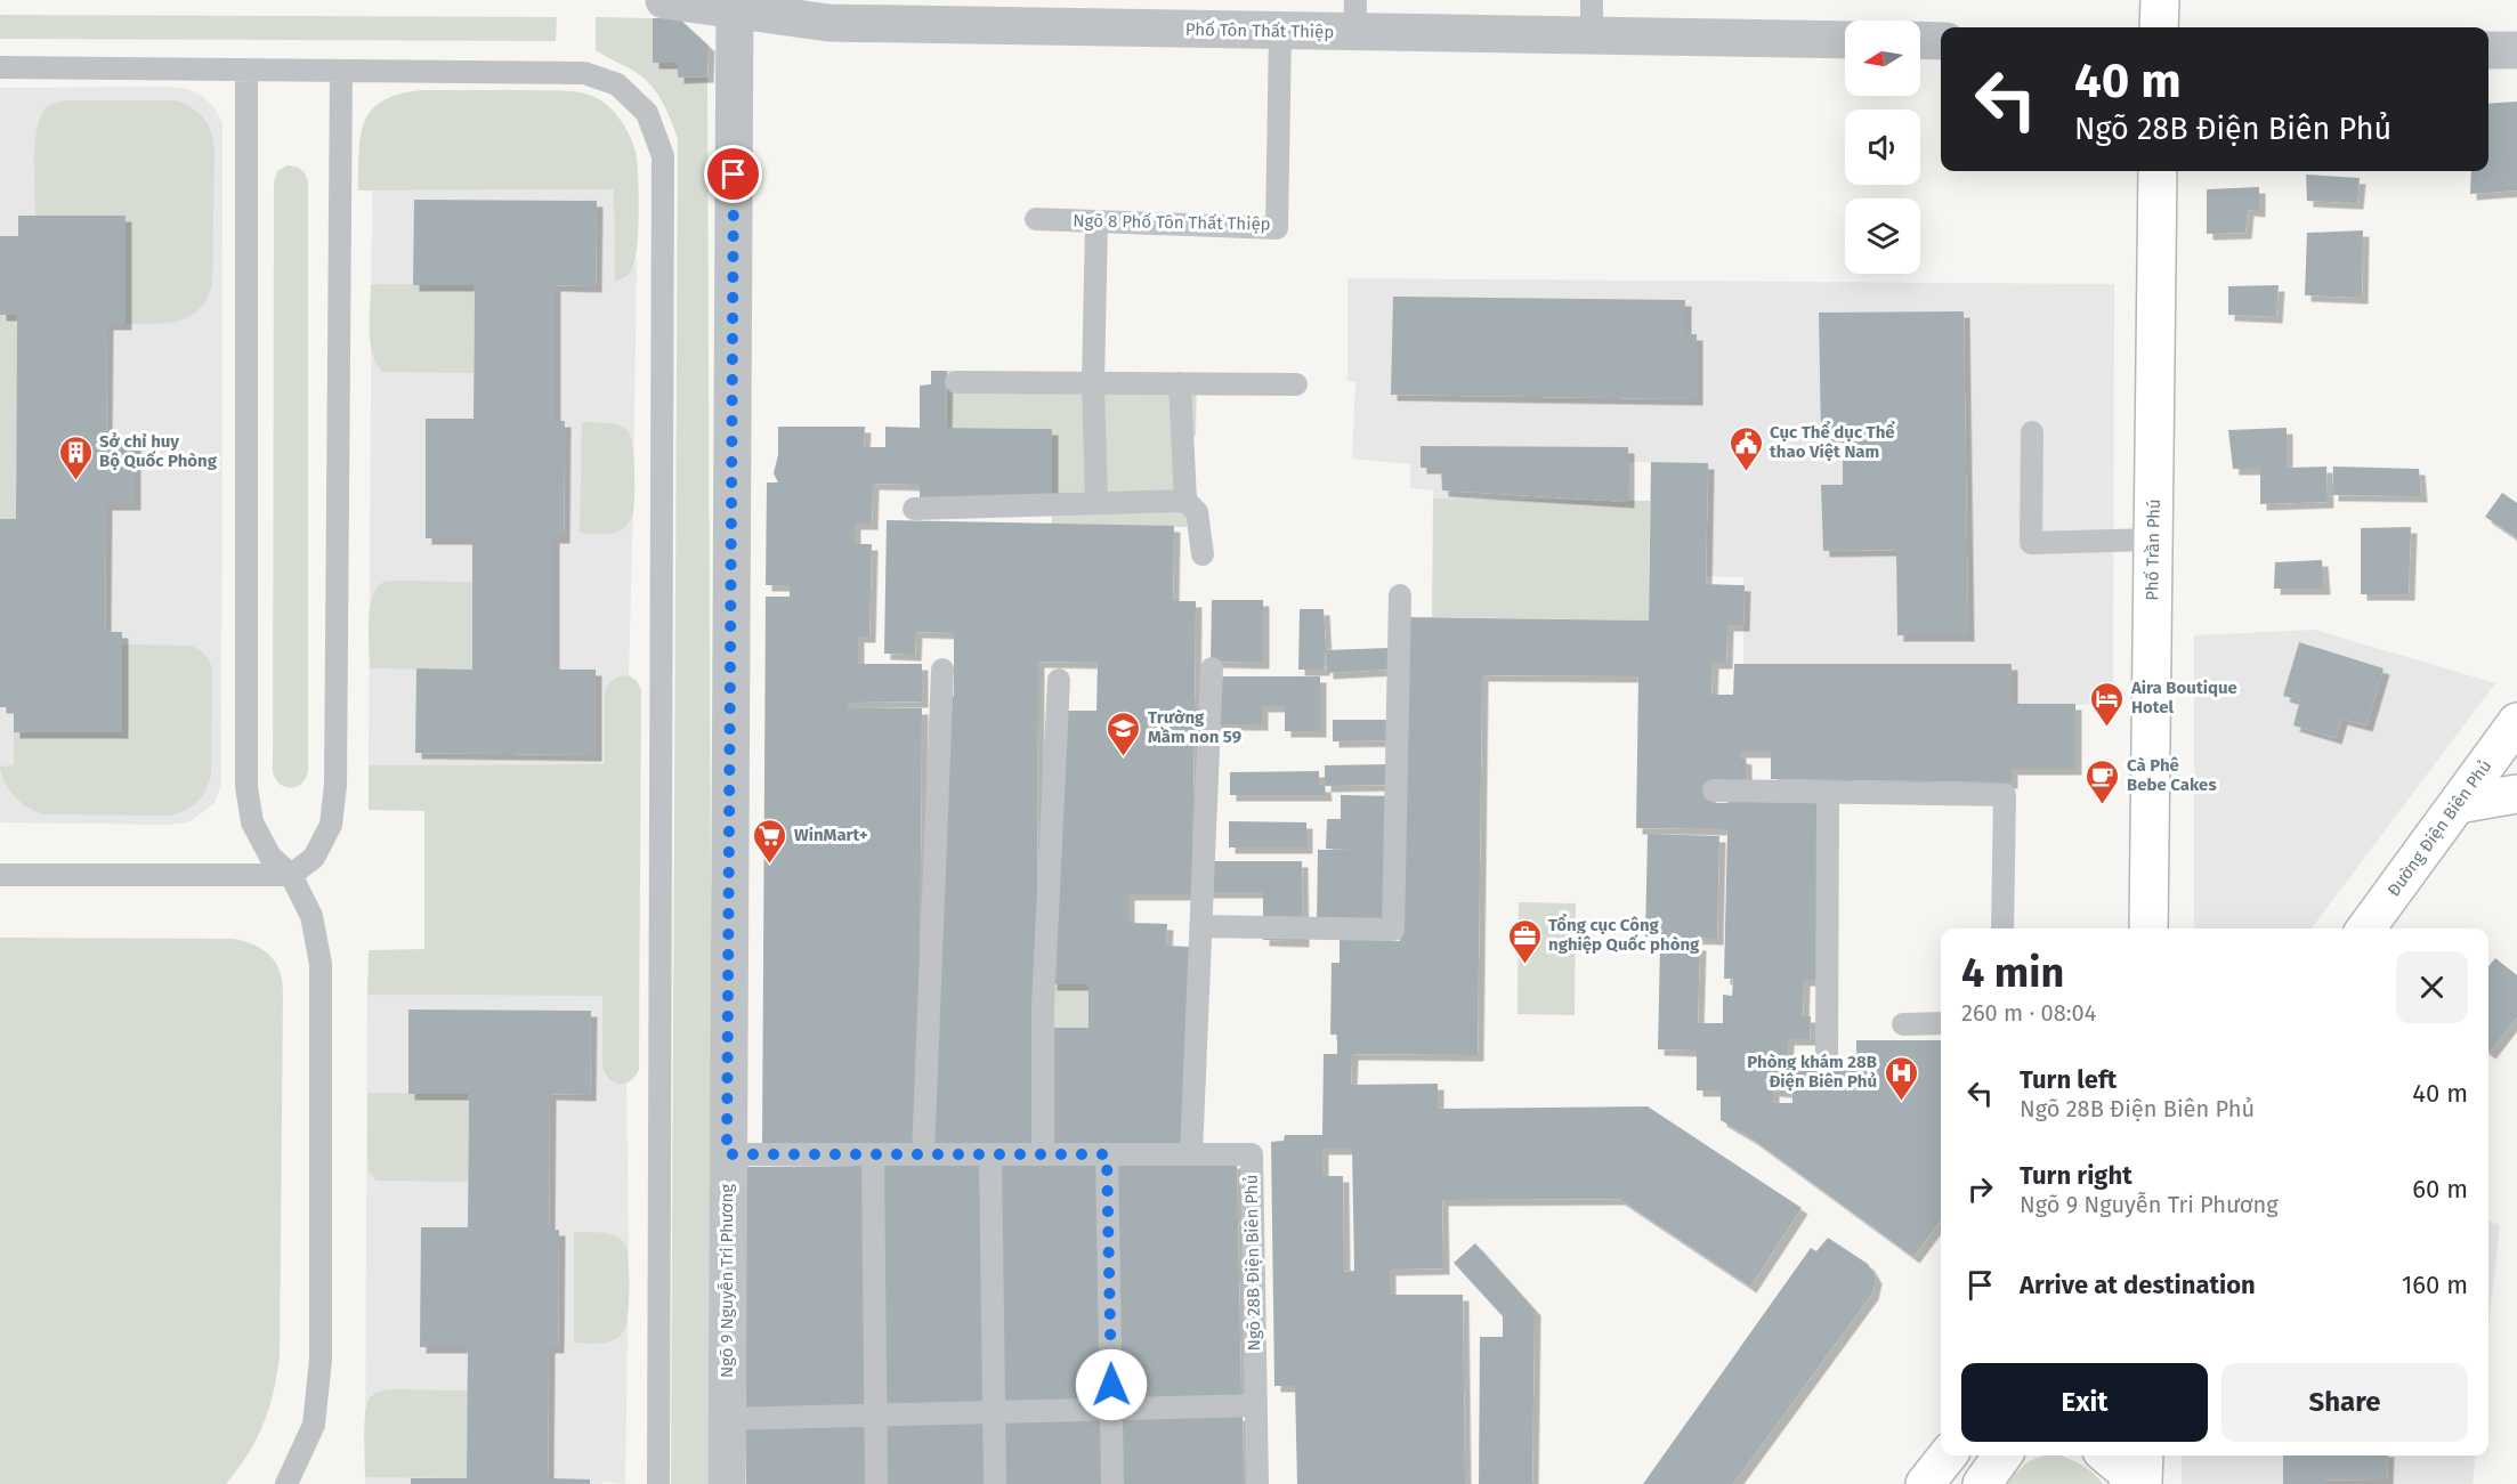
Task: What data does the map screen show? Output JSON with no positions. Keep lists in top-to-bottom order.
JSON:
{
  "streets": {
    "street": [
      "Phố Tôn Thất Thiệp",
      "Phố Trần Phú",
      "Đường Điện Biên Phủ",
      "Ngõ 9 Nguyễn Tri Phương"
    ],
    "lane": ["Ngõ 8 Phố Tôn Thất Thiệp", "Ngõ 28B Điện Biên Phủ"]
  },
  "crossings": [
    ["Phố Tôn Thất Thiệp", "Ngõ 8 Phố Tôn Thất Thiệp"],
    ["Phố Tôn Thất Thiệp", "Ngõ 9 Nguyễn Tri Phương"],
    ["Ngõ 28B Điện Biên Phủ", "Ngõ 9 Nguyễn Tri Phương"]
  ],
  "places": {
    "public building": ["Cục Thể dục Thể thao Việt Nam"],
    "building": ["Sở chỉ huy Bộ Quốc Phòng"],
    "hotel": ["Aira Boutique Hotel"],
    "school or university": ["Trường Mầm non 59"],
    "cafe": ["Cà Phê Bebe Cakes"],
    "supermarket": ["WinMart+"],
    "office": ["Tổng cục Công nghiệp Quốc phòng"],
    "hospital": ["Phòng khám 28B Điện Biên Phủ"]
  },
  "north": "left",
  "page": {
    "turn": ["40 m", "Ngõ 28B Điện Biên Phủ"],
    "heading": ["4 min", "260 m · 08:04"],
    "list": [
      {
        "name": "Turn left",
        "note": "Ngõ 28B Điện Biên Phủ",
        "value": "40 m"
      },
      {
        "name": "Turn right",
        "note": "Ngõ 9 Nguyễn Tri Phương",
        "value": "60 m"
      },
      {
        "name": "Arrive at destination",
        "value": "160 m"
      }
    ],
    "buttons": ["Exit", "Share"]
  }
}
